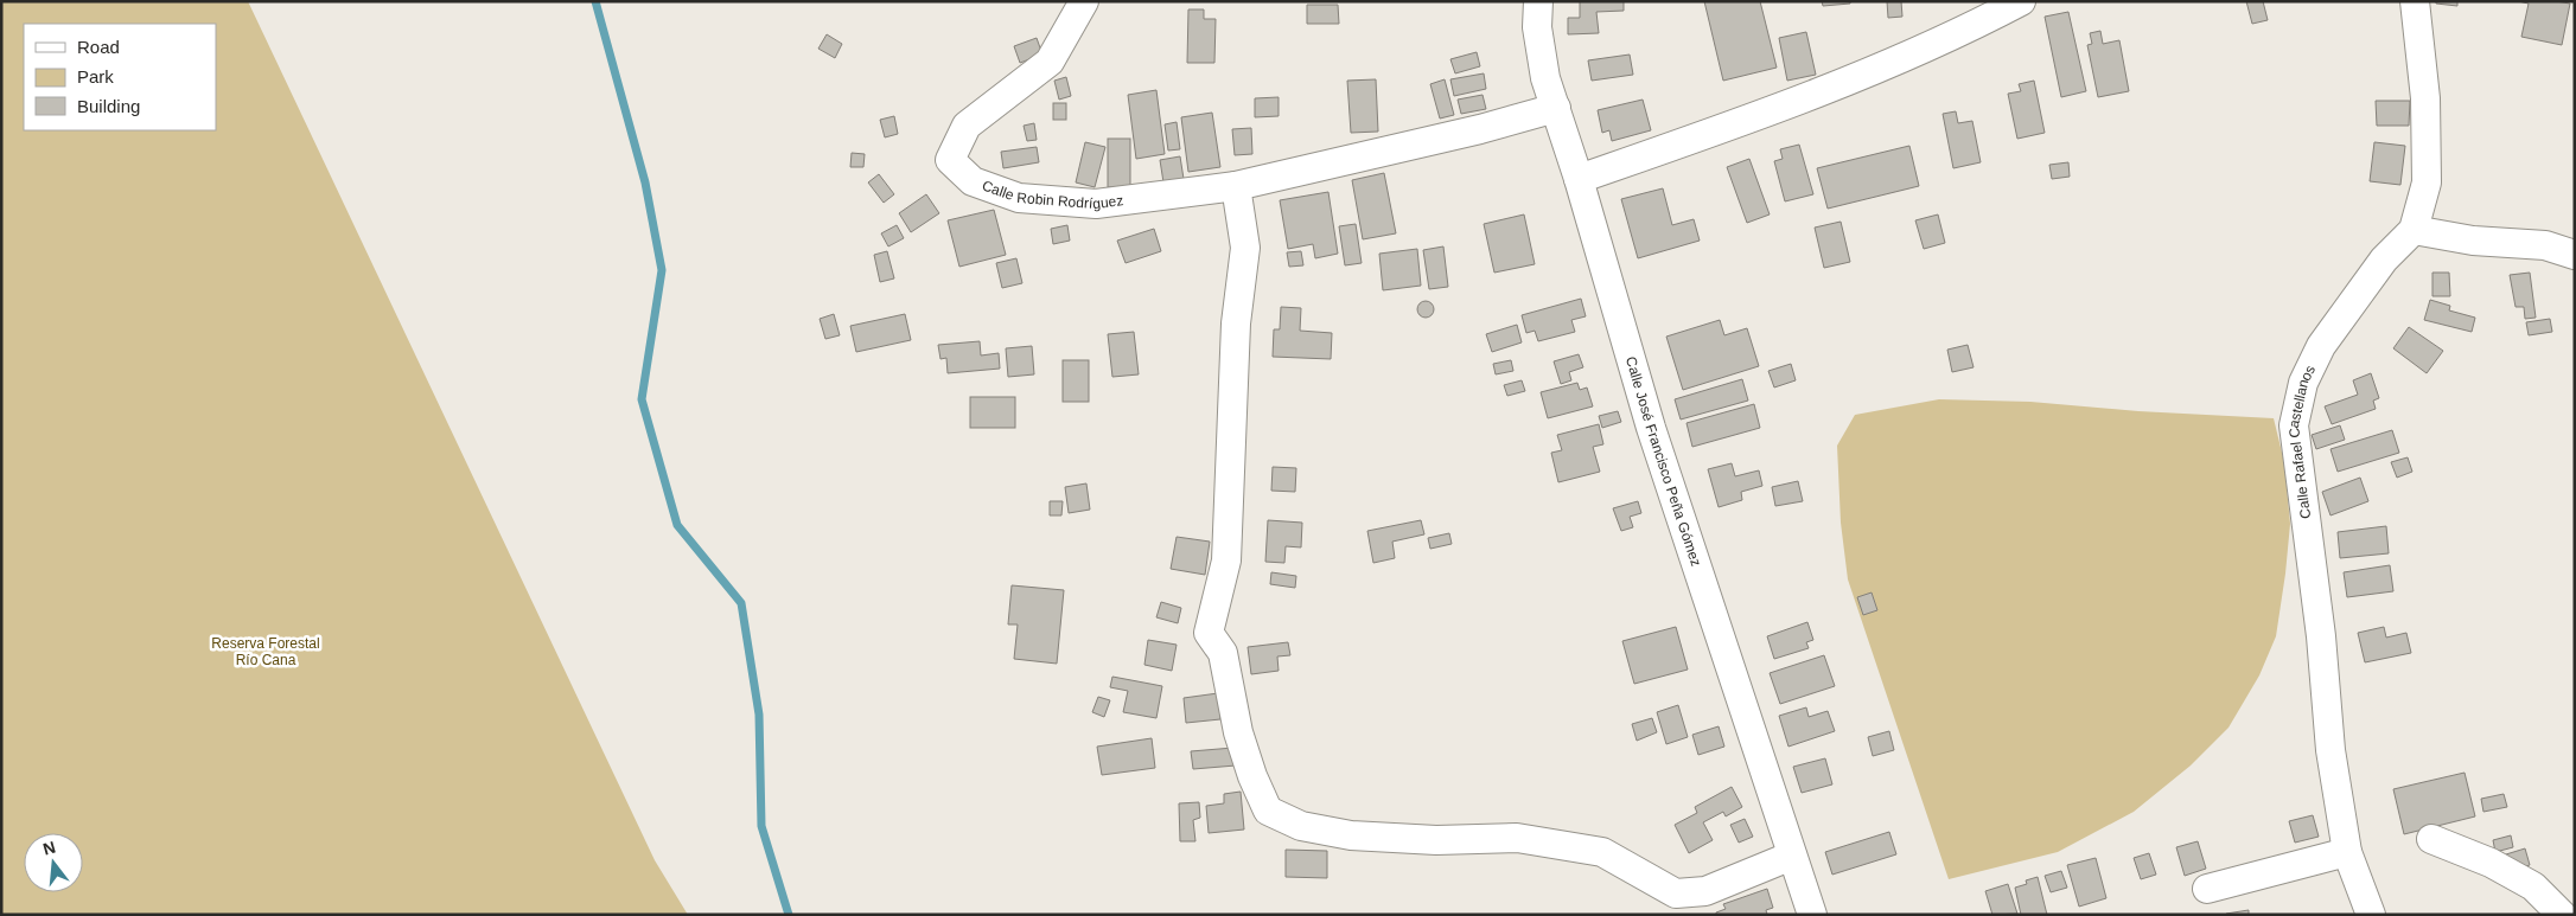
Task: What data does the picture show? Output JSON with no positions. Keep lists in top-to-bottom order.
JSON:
{
  "streets": {
    "street": ["Calle Robin Rodríguez", "Calle Rafael Castellanos", "Calle José Francisco Peña Gómez"]
  },
  "parks": ["Reserva Forestal Río Cana"],
  "legend": ["Road", "Park", "Building"],
  "north": "top"
}
